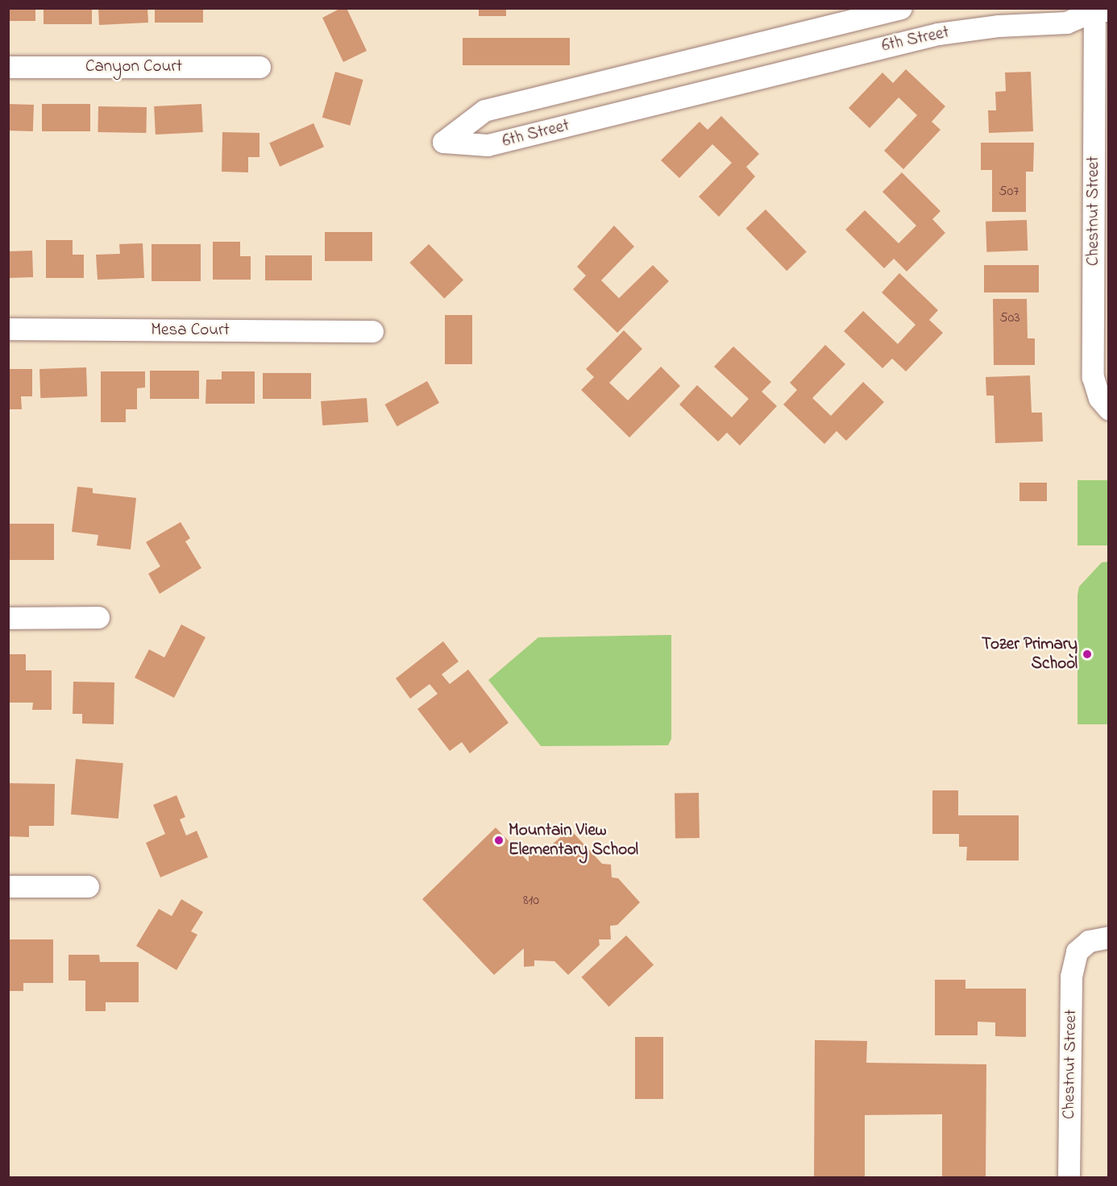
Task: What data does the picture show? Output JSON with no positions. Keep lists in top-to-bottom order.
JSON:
{
  "streets": {
    "street": [
      "6th Street",
      "Canyon Court",
      "Chestnut Street",
      "Mesa Court"
    ]
  },
  "crossings": [
    ["6th Street", "Chestnut Street"]
  ],
  "places": ["Tozer Primary School", "Mountain View Elementary School"],
  "house_numbers": ["507", "503", "810"]
}
